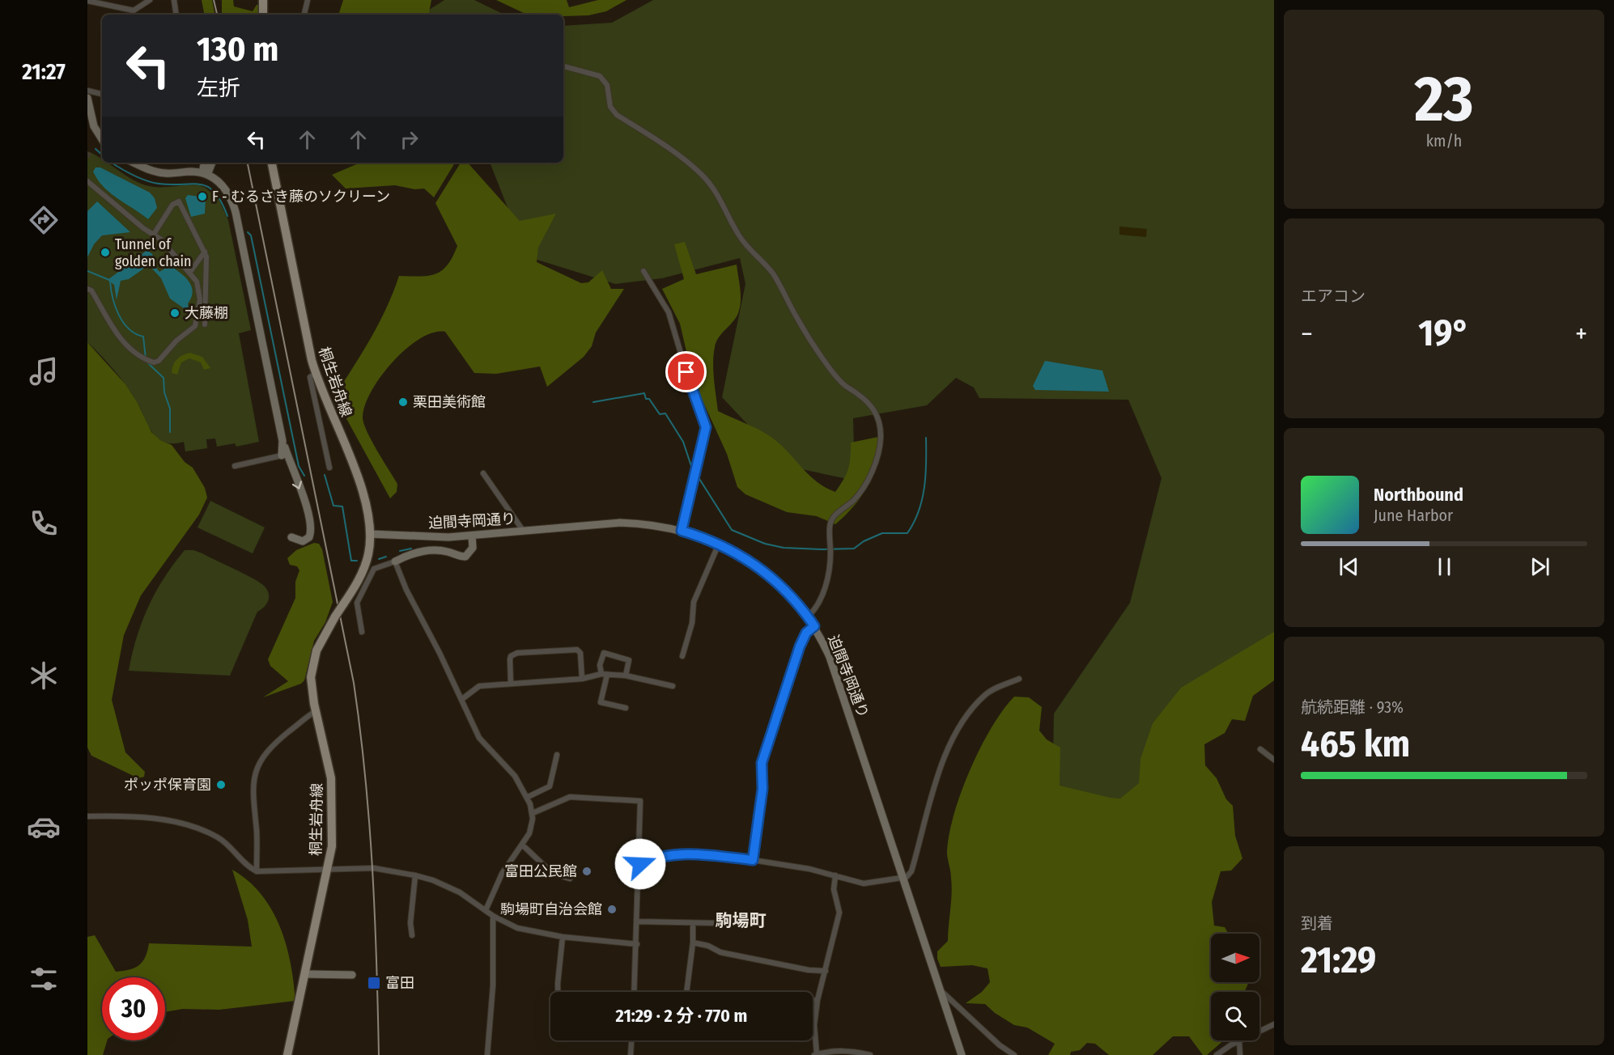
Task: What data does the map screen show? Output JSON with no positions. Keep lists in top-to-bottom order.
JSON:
{
  "streets": {
    "main road": ["桐生岩舟線"],
    "street": ["迫間寺岡通り"]
  },
  "crossings": [
    ["桐生岩舟線", "迫間寺岡通り"]
  ],
  "districts": ["駒場町"],
  "places": {
    "other": [
      "F - むるさき藤のソクリーン",
      "Tunnel of golden chain",
      "大藤棚",
      "栗田美術館",
      "ポッポ保育園",
      "富田公民館",
      "駒場町自治会館"
    ],
    "transit": ["富田"]
  },
  "north": "right",
  "page": {
    "tabs": "21:27",
    "tile": [
      ["23", "km/h"],
      "エアコン",
      ["航続距離 · 93%", "465 km"],
      ["到着", "21:29"]
    ],
    "turn": ["130 m", "左折"],
    "heat": ["−", "19°", "+"],
    "song": ["Northbound", "June Harbor"],
    "limit": "30",
    "trip": "21:29 · 2 分 · 770 m"
  }
}
